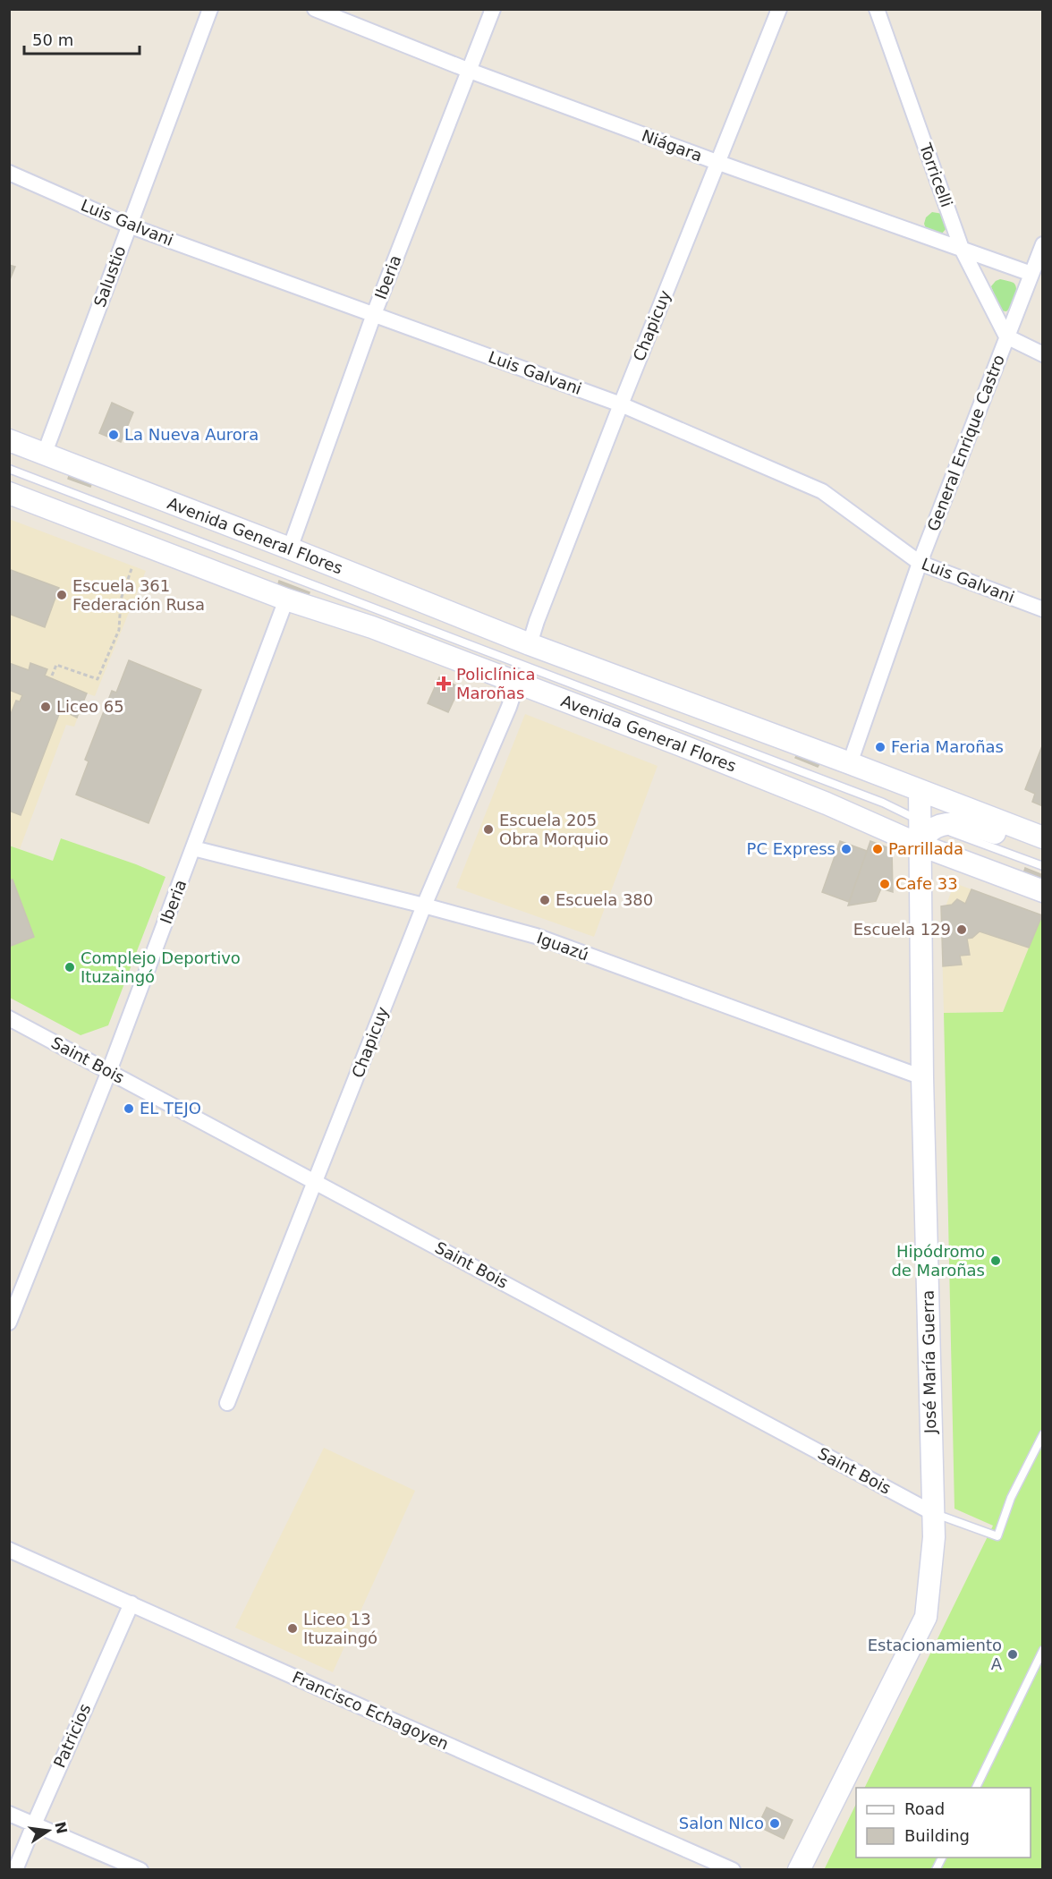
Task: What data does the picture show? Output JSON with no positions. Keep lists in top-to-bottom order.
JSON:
{
  "streets": {
    "main road": ["Avenida General Flores", "José María Guerra"],
    "street": [
      "Niágara",
      "Torricelli",
      "Luis Galvani",
      "Salustio",
      "Iberia",
      "Chapicuy",
      "General Enrique Castro",
      "Iguazú",
      "Saint Bois",
      "Francisco Echagoyen",
      "Patricios"
    ]
  },
  "crossings": [
    ["Niágara", "Torricelli"],
    ["Niágara", "Iberia"],
    ["Niágara", "Chapicuy"],
    ["Niágara", "General Enrique Castro"],
    ["Torricelli", "General Enrique Castro"],
    ["Luis Galvani", "Salustio"],
    ["Luis Galvani", "Iberia"],
    ["Luis Galvani", "Chapicuy"],
    ["Luis Galvani", "General Enrique Castro"],
    ["Salustio", "Avenida General Flores"],
    ["Iberia", "Avenida General Flores"],
    ["Iberia", "Iguazú"],
    ["Iberia", "Saint Bois"],
    ["Chapicuy", "Avenida General Flores"],
    ["Chapicuy", "Iguazú"],
    ["Chapicuy", "Saint Bois"],
    ["General Enrique Castro", "Avenida General Flores"],
    ["Avenida General Flores", "José María Guerra"],
    ["Iguazú", "José María Guerra"],
    ["Saint Bois", "José María Guerra"],
    ["Francisco Echagoyen", "Patricios"]
  ],
  "places": {
    "other": [
      "La Nueva Aurora",
      "Escuela 361 Federación Rusa",
      "Liceo 65",
      "Feria Maroñas",
      "Escuela 205 Obra Morquio",
      "PC Express",
      "Parrillada",
      "Cafe 33",
      "Escuela 380",
      "Escuela 129",
      "Complejo Deportivo Ituzaingó",
      "EL TEJO",
      "Hipódromo de Maroñas",
      "Liceo 13 Ituzaingó",
      "Estacionamiento A",
      "Salon NIco"
    ],
    "health": ["Policlínica Maroñas"]
  },
  "legend": ["Road", "Building"],
  "scale_bar": "50 m",
  "north": "right"
}
